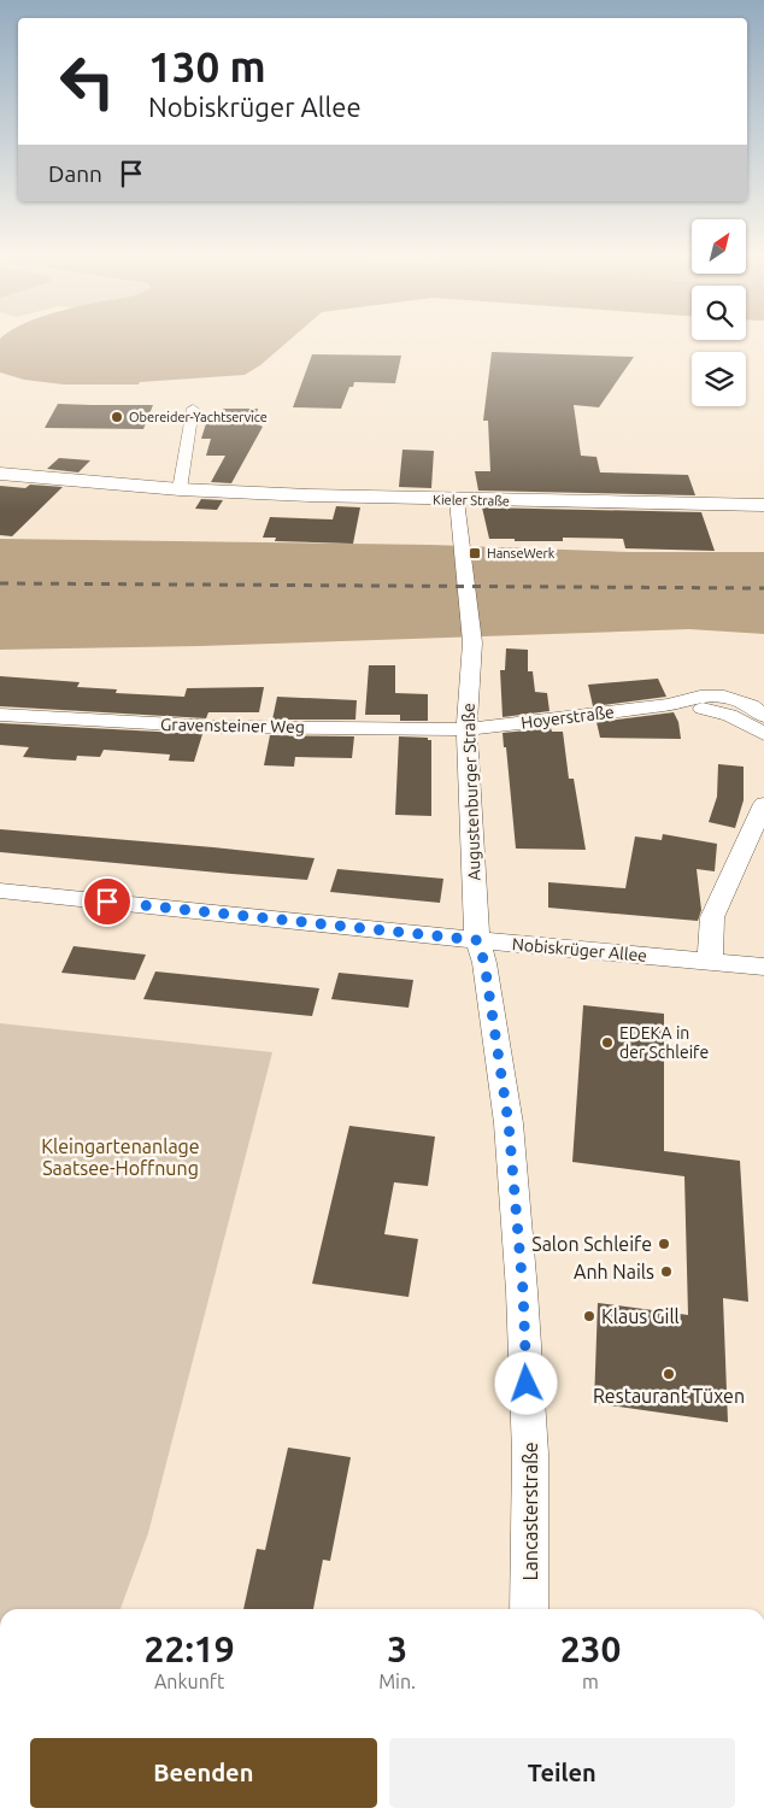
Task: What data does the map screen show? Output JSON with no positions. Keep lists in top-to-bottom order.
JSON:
{
  "streets": {
    "main road": ["Kieler Straße"],
    "street": [
      "Hoyerstraße",
      "Gravensteiner Weg",
      "Augustenburger Straße",
      "Nobiskrüger Allee",
      "Lancasterstraße"
    ]
  },
  "crossings": [
    ["Kieler Straße", "Augustenburger Straße"],
    ["Hoyerstraße", "Gravensteiner Weg"],
    ["Hoyerstraße", "Augustenburger Straße"],
    ["Gravensteiner Weg", "Augustenburger Straße"],
    ["Augustenburger Straße", "Nobiskrüger Allee"],
    ["Augustenburger Straße", "Lancasterstraße"],
    ["Nobiskrüger Allee", "Lancasterstraße"]
  ],
  "parks": ["Kleingartenanlage Saatsee-Hoffnung"],
  "places": {
    "other": [
      "Obereider-Yachtservice",
      "EDEKA in der Schleife",
      "Salon Schleife",
      "Anh Nails",
      "Klaus Gill",
      "Restaurant Tüxen"
    ],
    "transit": ["HanseWerk"]
  },
  "north": "top right",
  "page": {
    "turn": ["130 m", "Nobiskrüger Allee"],
    "then": "Dann",
    "eta": [
      "22:19",
      "Ankunft",
      "3",
      "Min.",
      "230",
      "m"
    ],
    "buttons": ["Beenden", "Teilen"]
  }
}
